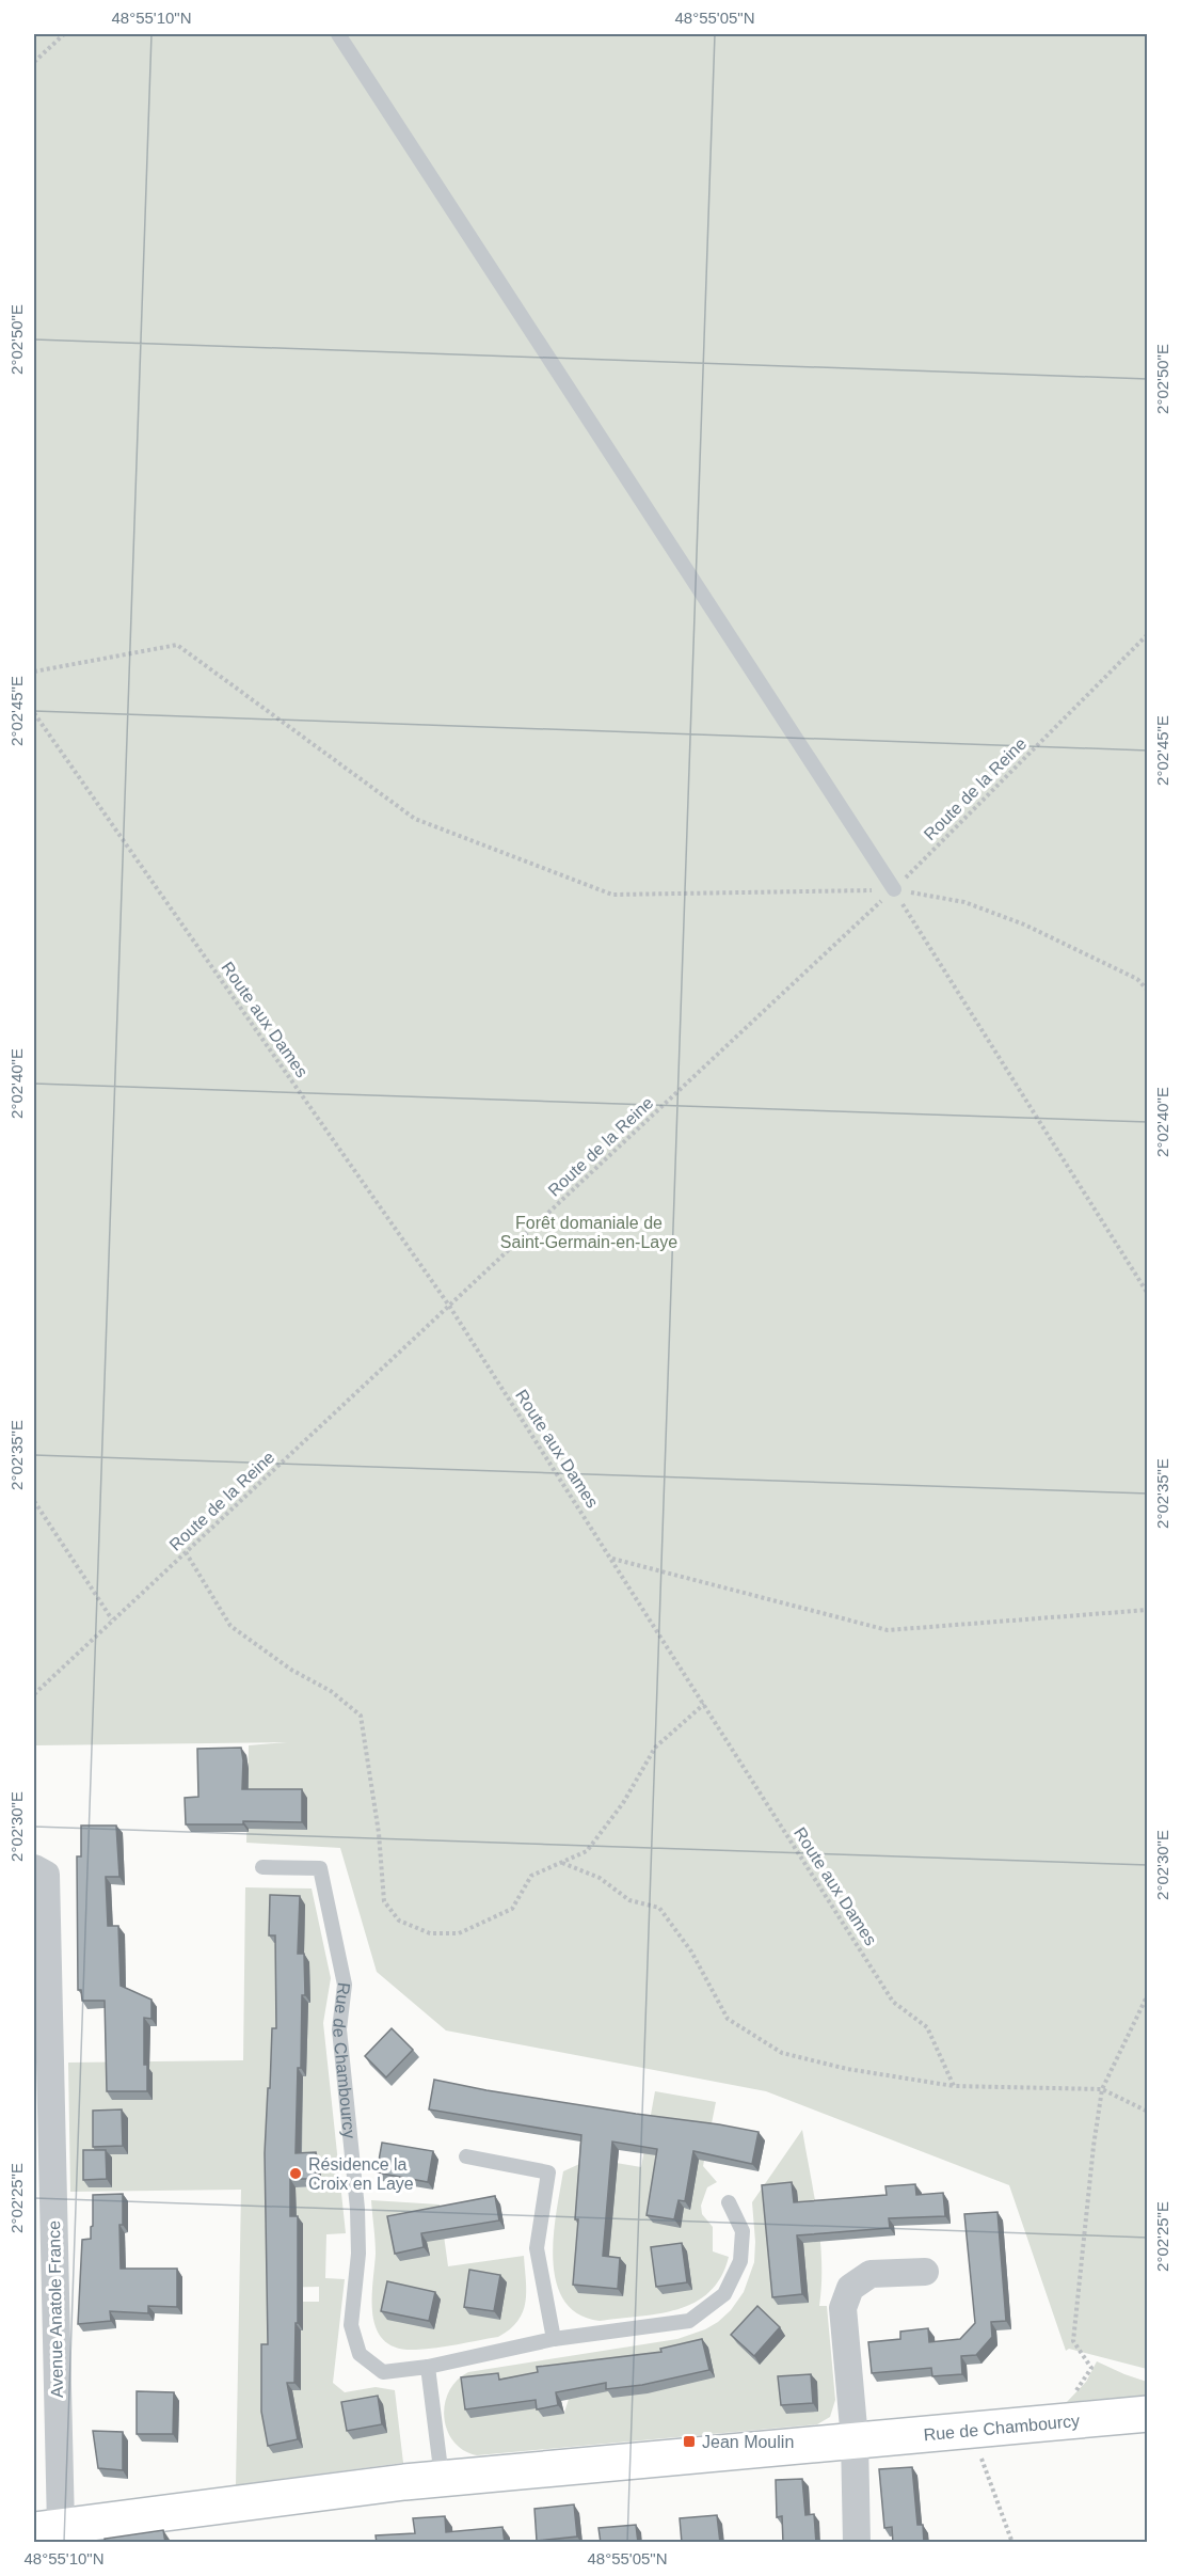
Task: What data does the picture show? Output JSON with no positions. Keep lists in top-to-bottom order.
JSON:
{
  "streets": {
    "street": ["Rue de Chambourcy", "Avenue Anatole France"],
    "path": ["Route de la Reine", "Route aux Dames"]
  },
  "crossings": [
    ["Route de la Reine", "Route aux Dames"],
    ["Rue de Chambourcy", "Avenue Anatole France"]
  ],
  "parks": ["Forêt domaniale de Saint-Germain-en-Laye"],
  "places": {
    "other": ["Résidence la Croix en Laye"],
    "transit": ["Jean Moulin"]
  },
  "coordinates": [
    "48°55'10\"N",
    "48°55'05\"N",
    "2°02'50\"E",
    "2°02'45\"E",
    "2°02'40\"E",
    "2°02'35\"E",
    "2°02'30\"E",
    "2°02'25\"E"
  ]
}
